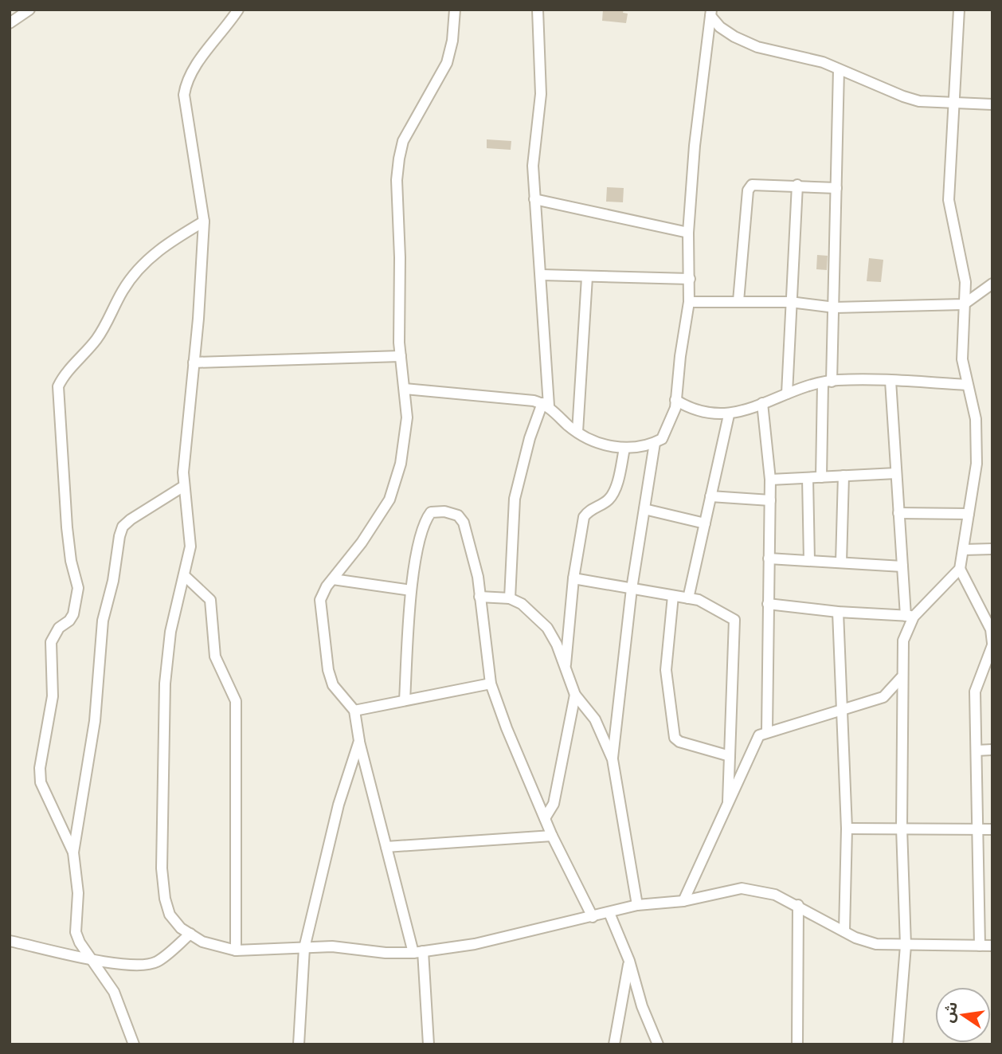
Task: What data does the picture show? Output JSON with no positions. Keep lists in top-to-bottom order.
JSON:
{
  "north": "left"
}
